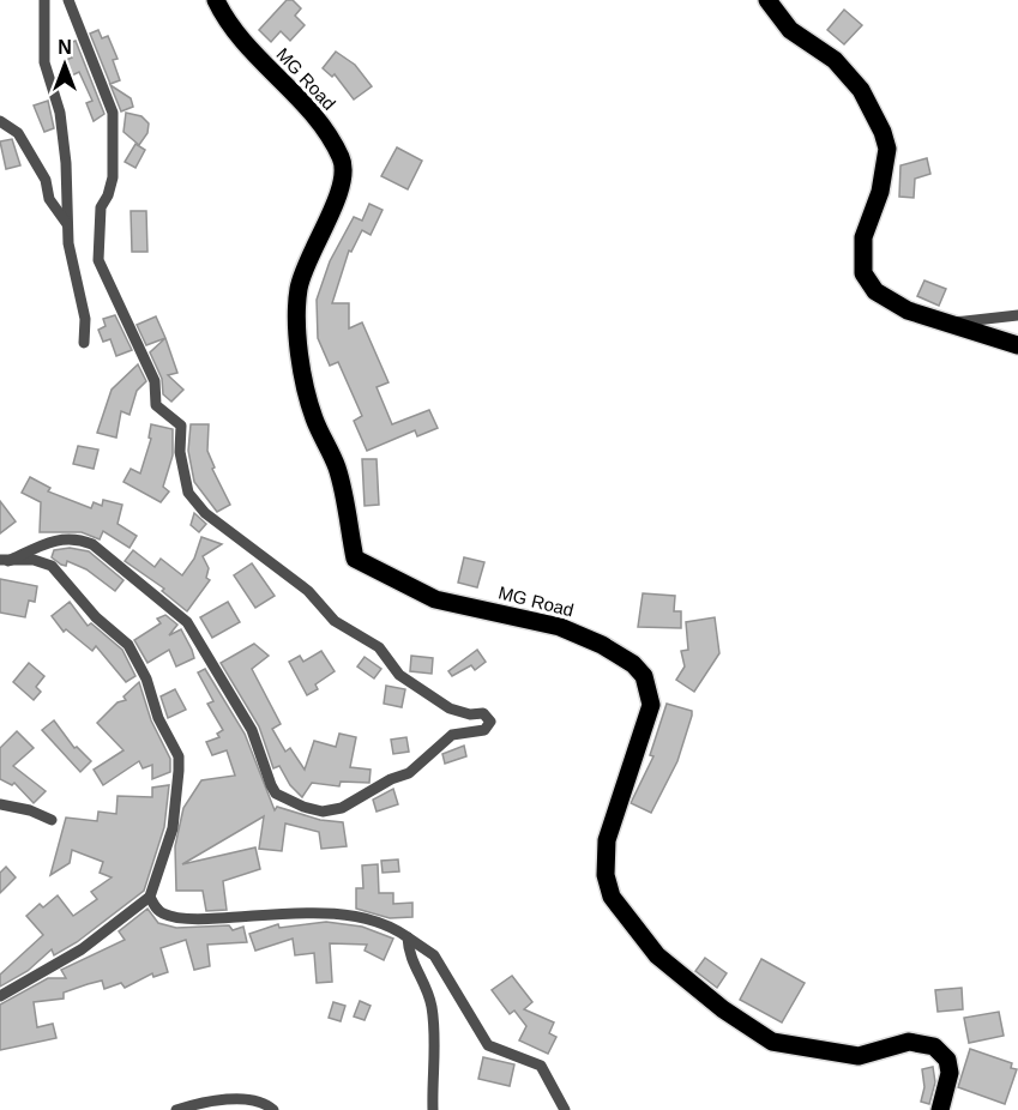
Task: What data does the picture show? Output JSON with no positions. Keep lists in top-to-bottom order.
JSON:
{
  "streets": {
    "main road": ["MG Road"]
  },
  "north": "top"
}
